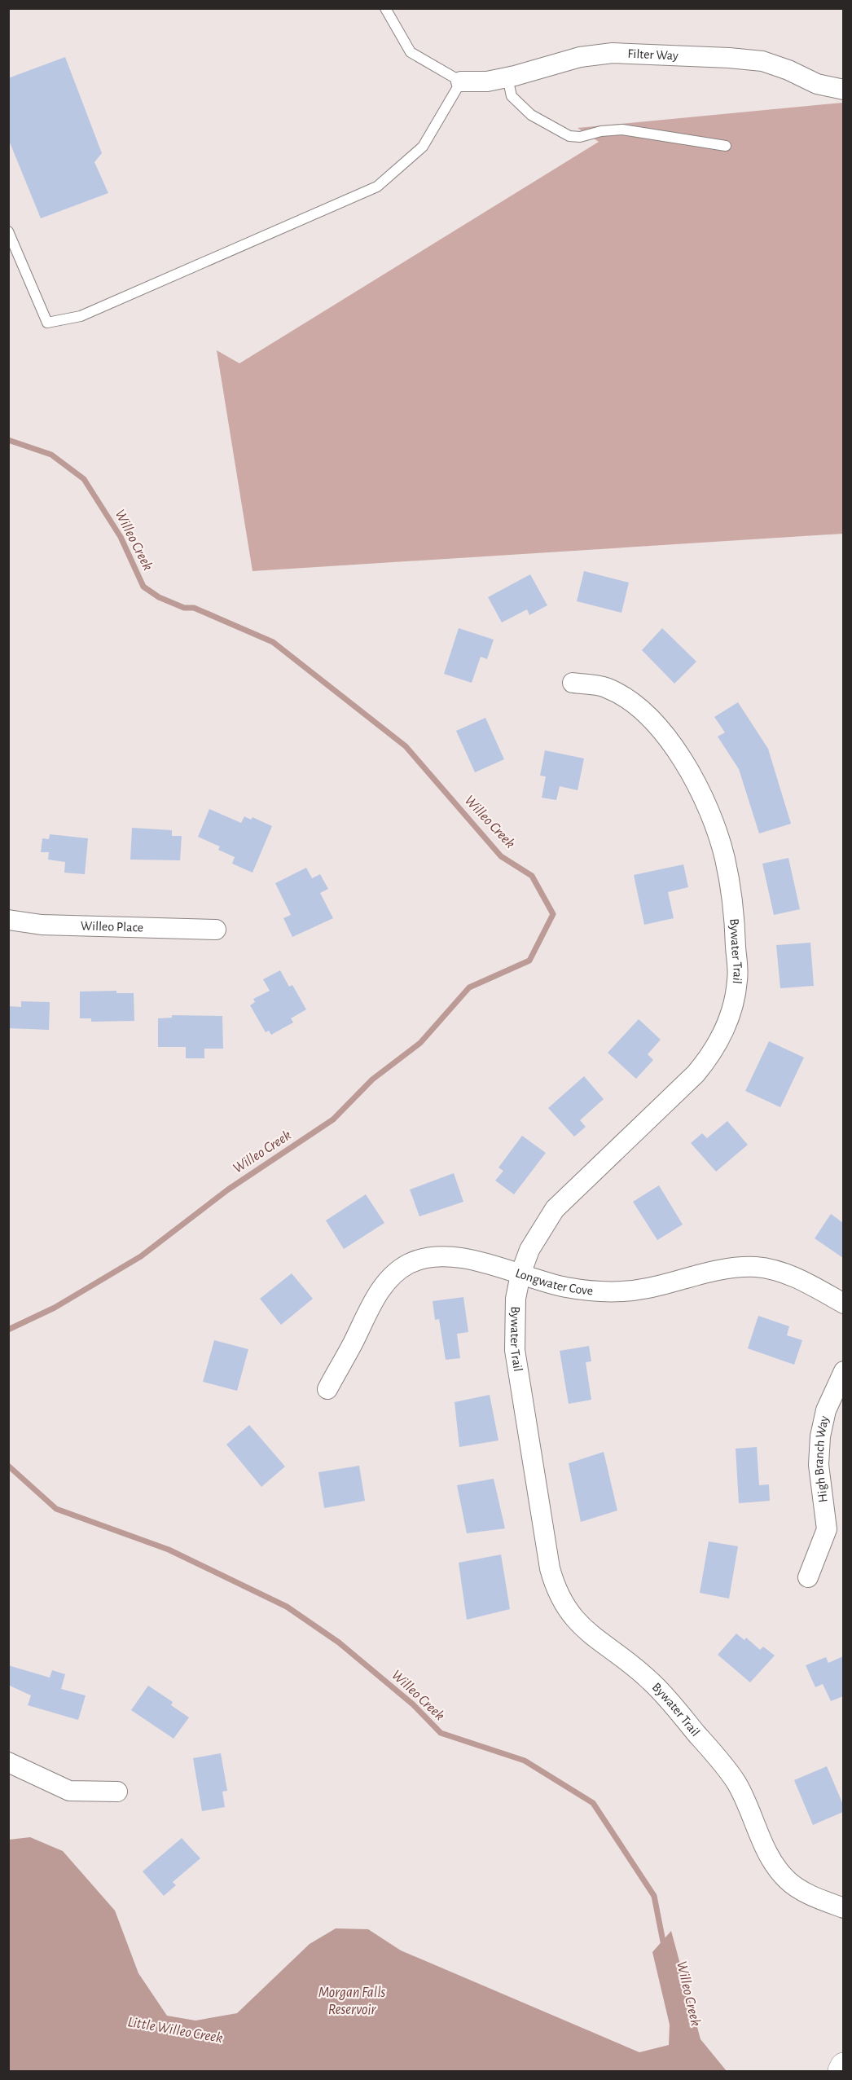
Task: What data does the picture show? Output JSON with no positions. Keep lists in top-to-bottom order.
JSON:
{
  "streets": {
    "street": [
      "Filter Way",
      "Willeo Place",
      "Bywater Trail",
      "Longwater Cove",
      "High Branch Way"
    ]
  },
  "crossings": [
    ["Bywater Trail", "Longwater Cove"]
  ],
  "water": ["Willeo Creek", "Morgan Falls Reservoir", "Little Willeo Creek"]
}
